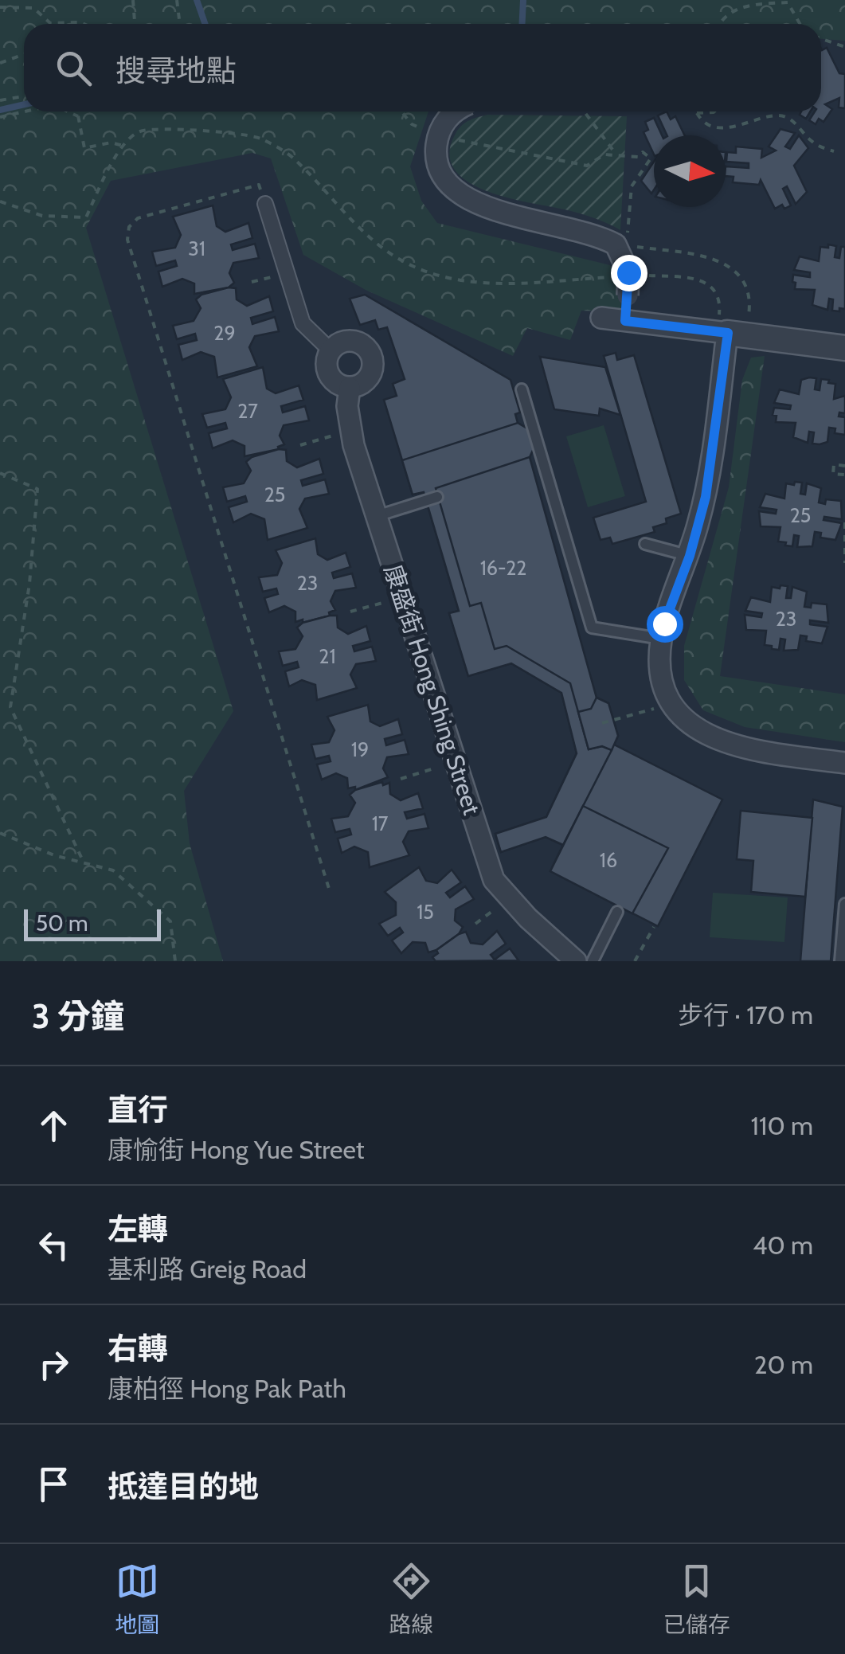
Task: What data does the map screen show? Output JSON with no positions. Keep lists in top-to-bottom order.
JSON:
{
  "streets": {
    "street": ["康盛街 Hong Shing Street"]
  },
  "house_numbers": [
    "31",
    "29",
    "27",
    "25",
    "25",
    "16-22",
    "23",
    "23",
    "21",
    "19",
    "17",
    "16",
    "15"
  ],
  "scale_bar": "50 m",
  "north": "right",
  "page": {
    "search": "搜尋地點",
    "scale": "50 m",
    "heading": ["3 分鐘", "步行 · 170 m"],
    "list": [
      ["直行", "康愉街 Hong Yue Street", "110 m"],
      ["左轉", "基利路 Greig Road", "40 m"],
      ["右轉", "康柏徑 Hong Pak Path", "20 m"],
      "抵達目的地"
    ],
    "nav": ["地圖", "路線", "已儲存"]
  }
}
